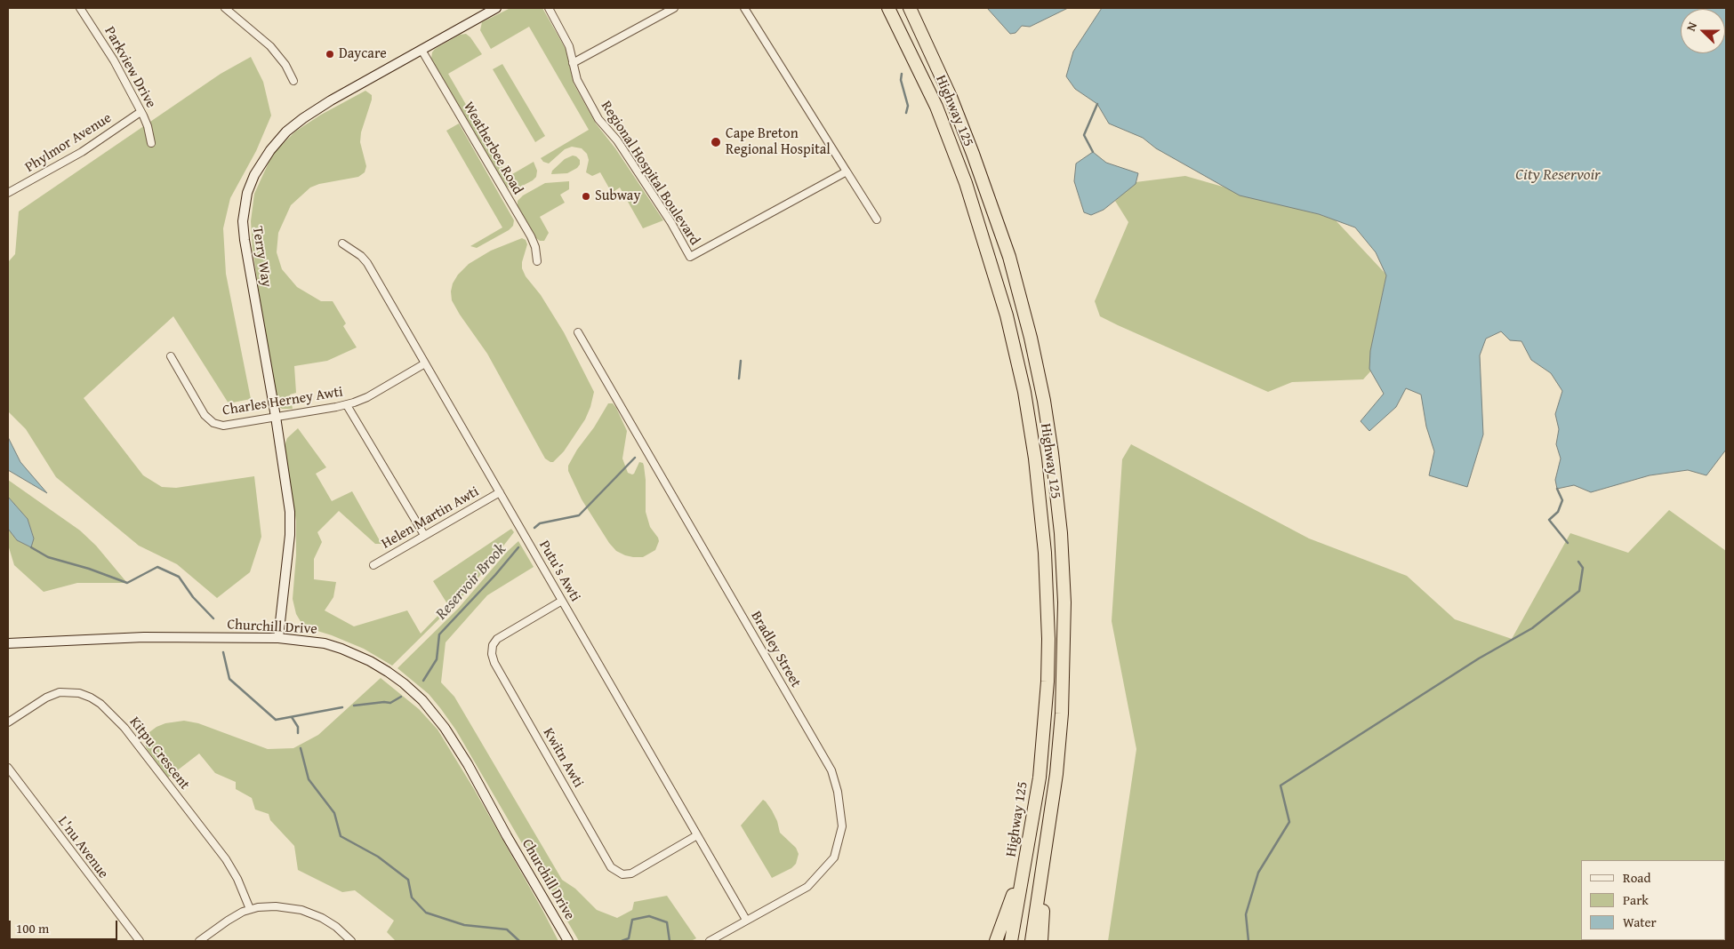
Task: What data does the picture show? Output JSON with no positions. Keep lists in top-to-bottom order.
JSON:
{
  "streets": {
    "highway": ["Highway 125"],
    "street": [
      "Parkview Drive",
      "Phylmor Avenue",
      "Weatherbee Road",
      "Regional Hospital Boulevard",
      "Terry Way",
      "Charles Herney Awti",
      "Helen Martin Awti",
      "Putu's Awti",
      "Churchill Drive",
      "Bradley Street",
      "Kitpu Crescent",
      "Kwitn Awti",
      "L'nu Avenue"
    ]
  },
  "crossings": [
    ["Parkview Drive", "Phylmor Avenue"],
    ["Weatherbee Road", "Terry Way"],
    ["Terry Way", "Charles Herney Awti"],
    ["Terry Way", "Churchill Drive"],
    ["Charles Herney Awti", "Putu's Awti"],
    ["Helen Martin Awti", "Putu's Awti"],
    ["Putu's Awti", "Bradley Street"],
    ["Putu's Awti", "Kwitn Awti"]
  ],
  "water": ["City Reservoir", "Reservoir Brook"],
  "places": ["Daycare", "Cape Breton Regional Hospital", "Subway"],
  "legend": ["Road", "Park", "Water"],
  "scale_bar": "100 m",
  "north": "left"
}
